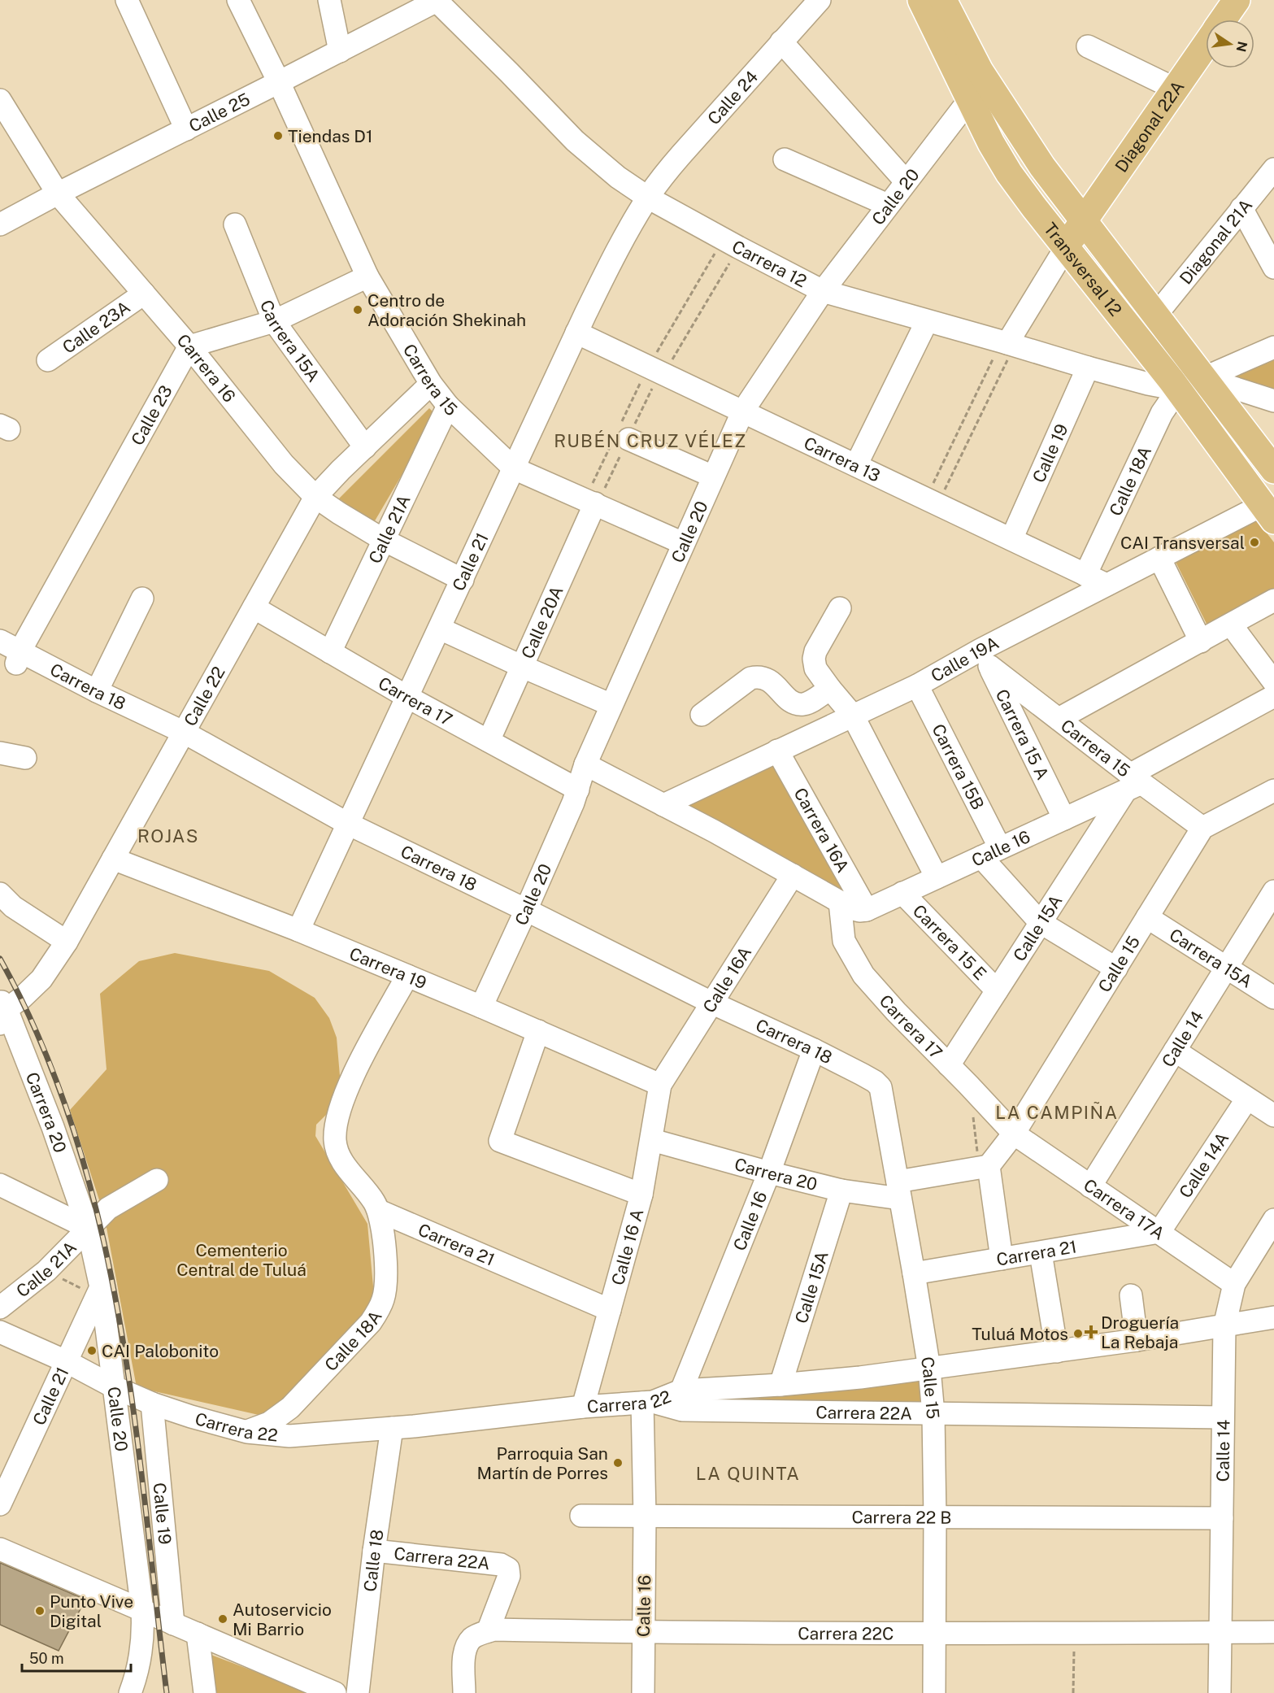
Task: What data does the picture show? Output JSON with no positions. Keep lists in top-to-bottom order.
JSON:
{
  "streets": {
    "main road": ["Diagonal 22A", "Transversal 12"],
    "street": [
      "Calle 24",
      "Calle 25",
      "Calle 20",
      "Diagonal 21A",
      "Carrera 12",
      "Calle 23A",
      "Carrera 15A",
      "Carrera 16",
      "Carrera 15",
      "Calle 23",
      "Calle 19",
      "Carrera 13",
      "Calle 18A",
      "Calle 21A",
      "Calle 21",
      "Calle 20A",
      "Calle 19A",
      "Carrera 18",
      "Calle 22",
      "Carrera 17",
      "Carrera 15 A",
      "Carrera 15B",
      "Carrera 16A",
      "Calle 16",
      "Calle 15A",
      "Carrera 15 E",
      "Calle 15",
      "Carrera 19",
      "Calle 16A",
      "Calle 14",
      "Carrera 20",
      "Calle 14A",
      "Carrera 17A",
      "Carrera 21",
      "Calle 16 A",
      "Carrera 22",
      "Carrera 22A",
      "Carrera 22 B",
      "Calle 18",
      "Carrera 22C"
    ]
  },
  "crossings": [
    ["Calle 24", "Carrera 12"],
    ["Calle 24", "Calle 21"],
    ["Calle 25", "Carrera 12"],
    ["Calle 25", "Carrera 16"],
    ["Calle 25", "Carrera 15"],
    ["Diagonal 22A", "Transversal 12"],
    ["Calle 20", "Carrera 12"],
    ["Calle 20", "Transversal 12"],
    ["Calle 20", "Carrera 15"],
    ["Calle 20", "Carrera 13"],
    ["Calle 20", "Calle 21A"],
    ["Calle 20", "Calle 21"],
    ["Calle 20", "Carrera 18"],
    ["Calle 20", "Carrera 17"],
    ["Calle 20", "Carrera 19"],
    ["Calle 20", "Carrera 20"],
    ["Calle 20", "Carrera 22"],
    ["Diagonal 21A", "Transversal 12"],
    ["Carrera 12", "Transversal 12"],
    ["Carrera 12", "Calle 19"],
    ["Carrera 12", "Calle 18A"],
    ["Carrera 12", "Calle 21"],
    ["Transversal 12", "Calle 18A"],
    ["Transversal 12", "Calle 19A"],
    ["Calle 23A", "Carrera 16"],
    ["Carrera 15A", "Calle 22"],
    ["Carrera 15A", "Calle 15"],
    ["Carrera 15A", "Calle 14"],
    ["Carrera 16", "Calle 23"],
    ["Carrera 16", "Calle 21A"],
    ["Carrera 16", "Calle 21"],
    ["Carrera 16", "Calle 22"],
    ["Carrera 15", "Calle 21A"],
    ["Carrera 15", "Calle 21"],
    ["Carrera 15", "Calle 20A"],
    ["Carrera 15", "Calle 19A"],
    ["Carrera 15", "Calle 22"],
    ["Carrera 15", "Carrera 15 A"],
    ["Carrera 15", "Calle 16"],
    ["Carrera 15", "Calle 15A"],
    ["Carrera 15", "Calle 15"],
    ["Calle 23", "Carrera 18"],
    ["Calle 19", "Carrera 13"],
    ["Calle 19", "Carrera 22"],
    ["Carrera 13", "Calle 18A"],
    ["Carrera 13", "Calle 21"],
    ["Carrera 13", "Calle 19A"],
    ["Calle 18A", "Carrera 21"],
    ["Calle 18A", "Carrera 22"],
    ["Calle 21A", "Carrera 17"],
    ["Calle 21A", "Carrera 20"],
    ["Calle 21", "Carrera 18"],
    ["Calle 21", "Carrera 17"],
    ["Calle 21", "Carrera 19"],
    ["Calle 21", "Carrera 22"],
    ["Calle 20A", "Carrera 17"],
    ["Calle 19A", "Carrera 15 A"],
    ["Calle 19A", "Carrera 15B"],
    ["Calle 19A", "Carrera 16A"],
    ["Carrera 18", "Calle 22"],
    ["Carrera 18", "Calle 16"],
    ["Carrera 18", "Calle 15"],
    ["Carrera 18", "Calle 16A"],
    ["Calle 22", "Carrera 17"],
    ["Calle 22", "Carrera 19"],
    ["Calle 22", "Carrera 20"],
    ["Carrera 17", "Calle 15A"],
    ["Carrera 17", "Calle 15"],
    ["Carrera 17", "Carrera 17A"],
    ["Carrera 15 A", "Calle 16"],
    ["Carrera 15B", "Calle 16"],
    ["Carrera 15B", "Calle 15A"],
    ["Carrera 15B", "Calle 15"],
    ["Carrera 16A", "Calle 16"],
    ["Calle 16", "Calle 15A"],
    ["Calle 16", "Carrera 15 E"],
    ["Calle 16", "Carrera 20"],
    ["Calle 16", "Carrera 22"],
    ["Calle 16", "Carrera 22A"],
    ["Calle 16", "Carrera 22 B"],
    ["Calle 16", "Carrera 22C"],
    ["Calle 15A", "Carrera 15 E"],
    ["Calle 15A", "Carrera 20"],
    ["Calle 15A", "Carrera 22"],
    ["Calle 15", "Carrera 20"],
    ["Calle 15", "Carrera 17A"],
    ["Calle 15", "Carrera 21"],
    ["Calle 15", "Carrera 22"],
    ["Calle 15", "Carrera 22A"],
    ["Calle 15", "Carrera 22 B"],
    ["Calle 15", "Carrera 22C"],
    ["Carrera 19", "Calle 16A"],
    ["Carrera 19", "Calle 16 A"],
    ["Calle 16A", "Calle 16 A"],
    ["Calle 14", "Carrera 17A"],
    ["Calle 14", "Carrera 22"],
    ["Calle 14", "Carrera 22A"],
    ["Calle 14", "Carrera 22 B"],
    ["Calle 14", "Carrera 22C"],
    ["Carrera 20", "Calle 16 A"],
    ["Calle 14A", "Carrera 17A"],
    ["Calle 14A", "Carrera 21"],
    ["Carrera 17A", "Carrera 21"],
    ["Carrera 21", "Calle 16 A"],
    ["Calle 16 A", "Carrera 22"],
    ["Carrera 22", "Carrera 22A"],
    ["Carrera 22", "Calle 18"],
    ["Carrera 22A", "Calle 18"],
    ["Carrera 22A", "Carrera 22C"]
  ],
  "districts": [
    "RUBÉN CRUZ VÉLEZ",
    "ROJAS",
    "LA CAMPIÑA",
    "LA QUINTA"
  ],
  "parks": ["Cementerio Central de Tuluá"],
  "places": {
    "other": [
      "Tiendas D1",
      "Centro de Adoración Shekinah",
      "CAI Transversal",
      "Tuluá Motos",
      "CAI Palobonito",
      "Parroquia San Martín de Porres",
      "Punto Vive Digital",
      "Autoservicio Mi Barrio"
    ],
    "health": ["Droguería La Rebaja"]
  },
  "scale_bar": "50 m",
  "north": "right"
}
